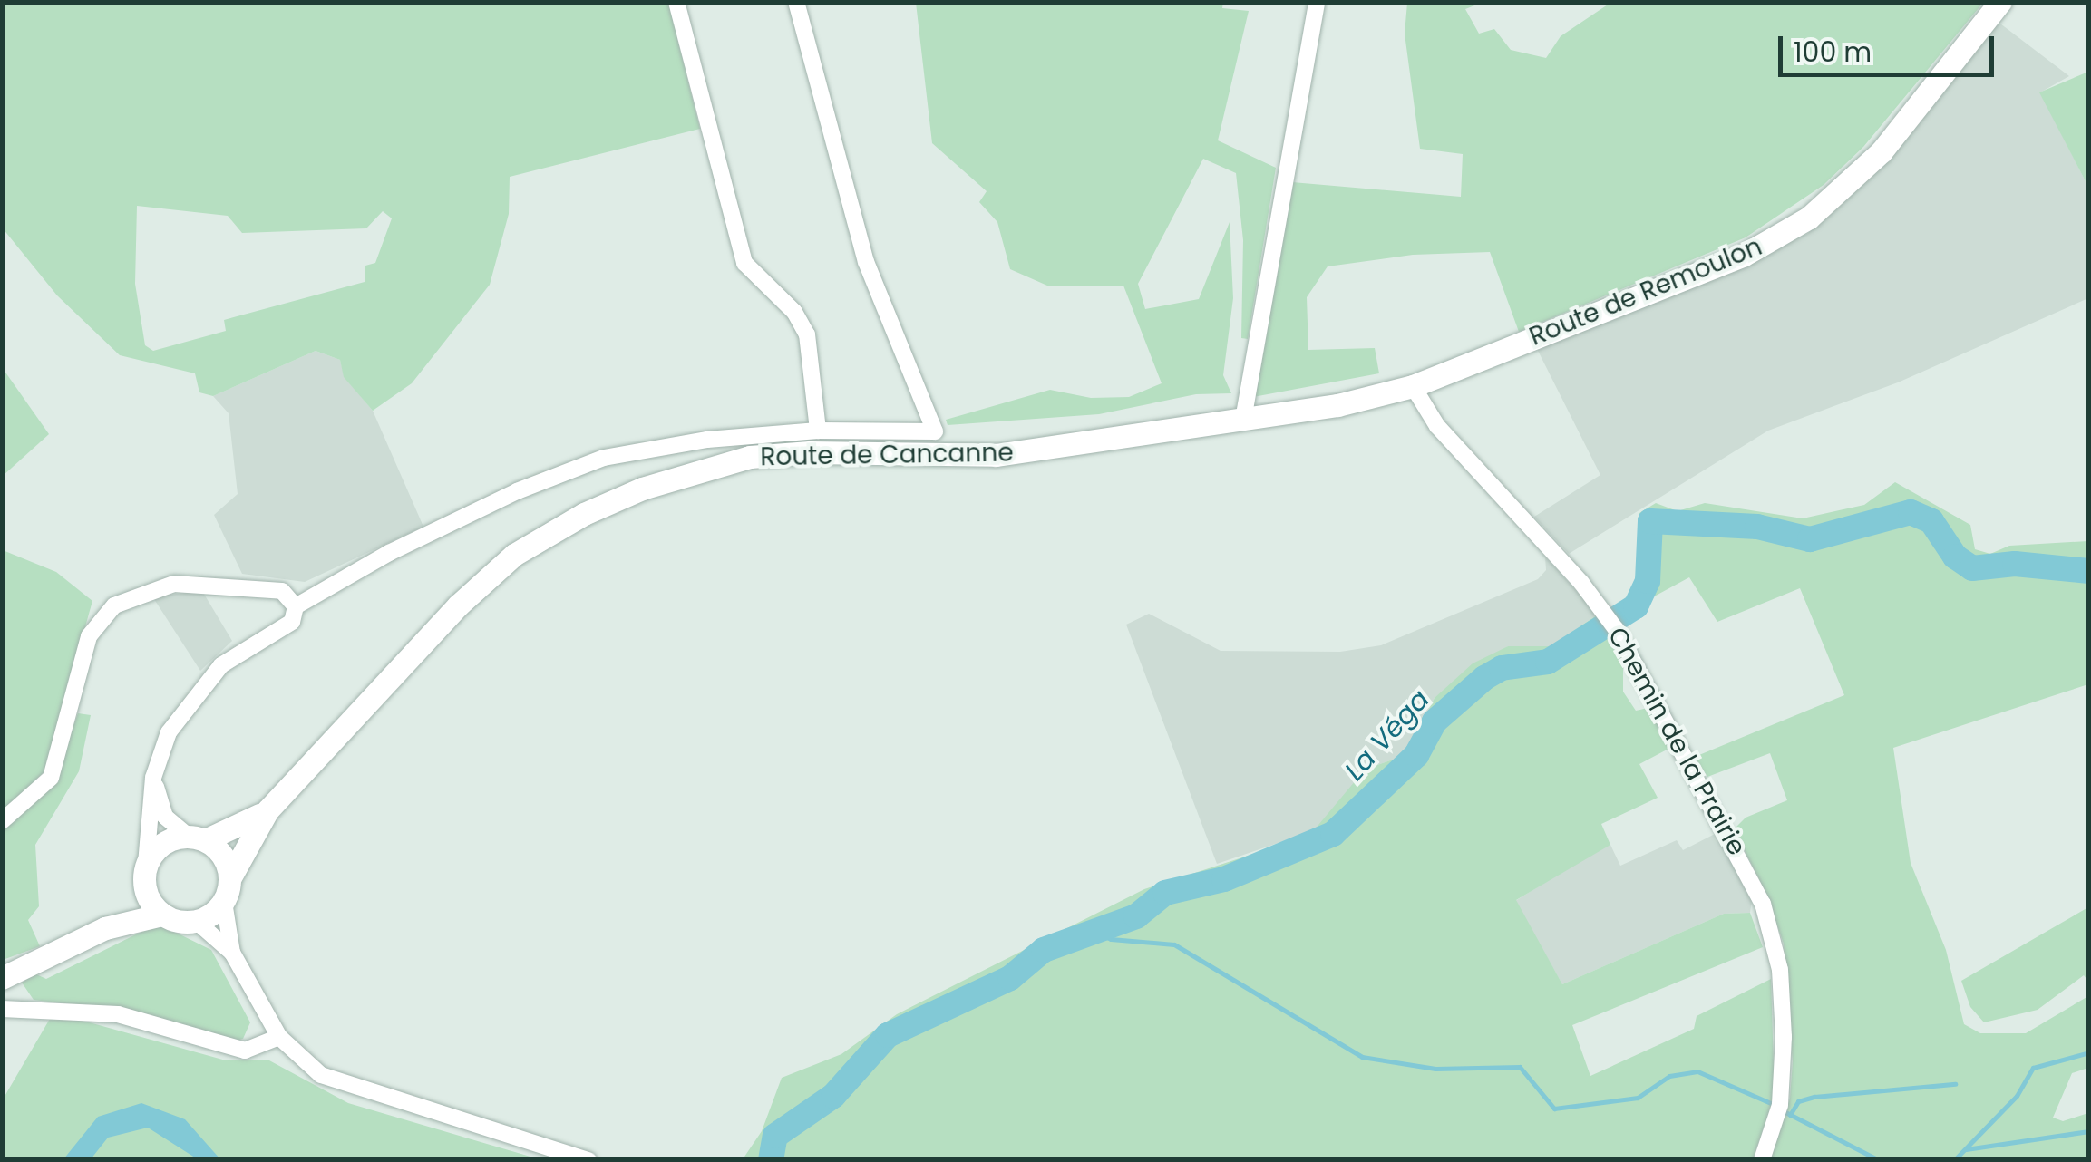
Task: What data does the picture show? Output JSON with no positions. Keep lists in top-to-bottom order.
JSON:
{
  "streets": {
    "main road": ["Route de Remoulon", "Route de Cancanne"],
    "street": ["Chemin de la Prairie"]
  },
  "crossings": [
    ["Route de Remoulon", "Route de Cancanne"],
    ["Route de Remoulon", "Chemin de la Prairie"],
    ["Route de Cancanne", "Chemin de la Prairie"]
  ],
  "water": ["La Véga"],
  "scale_bar": "100 m"
}
